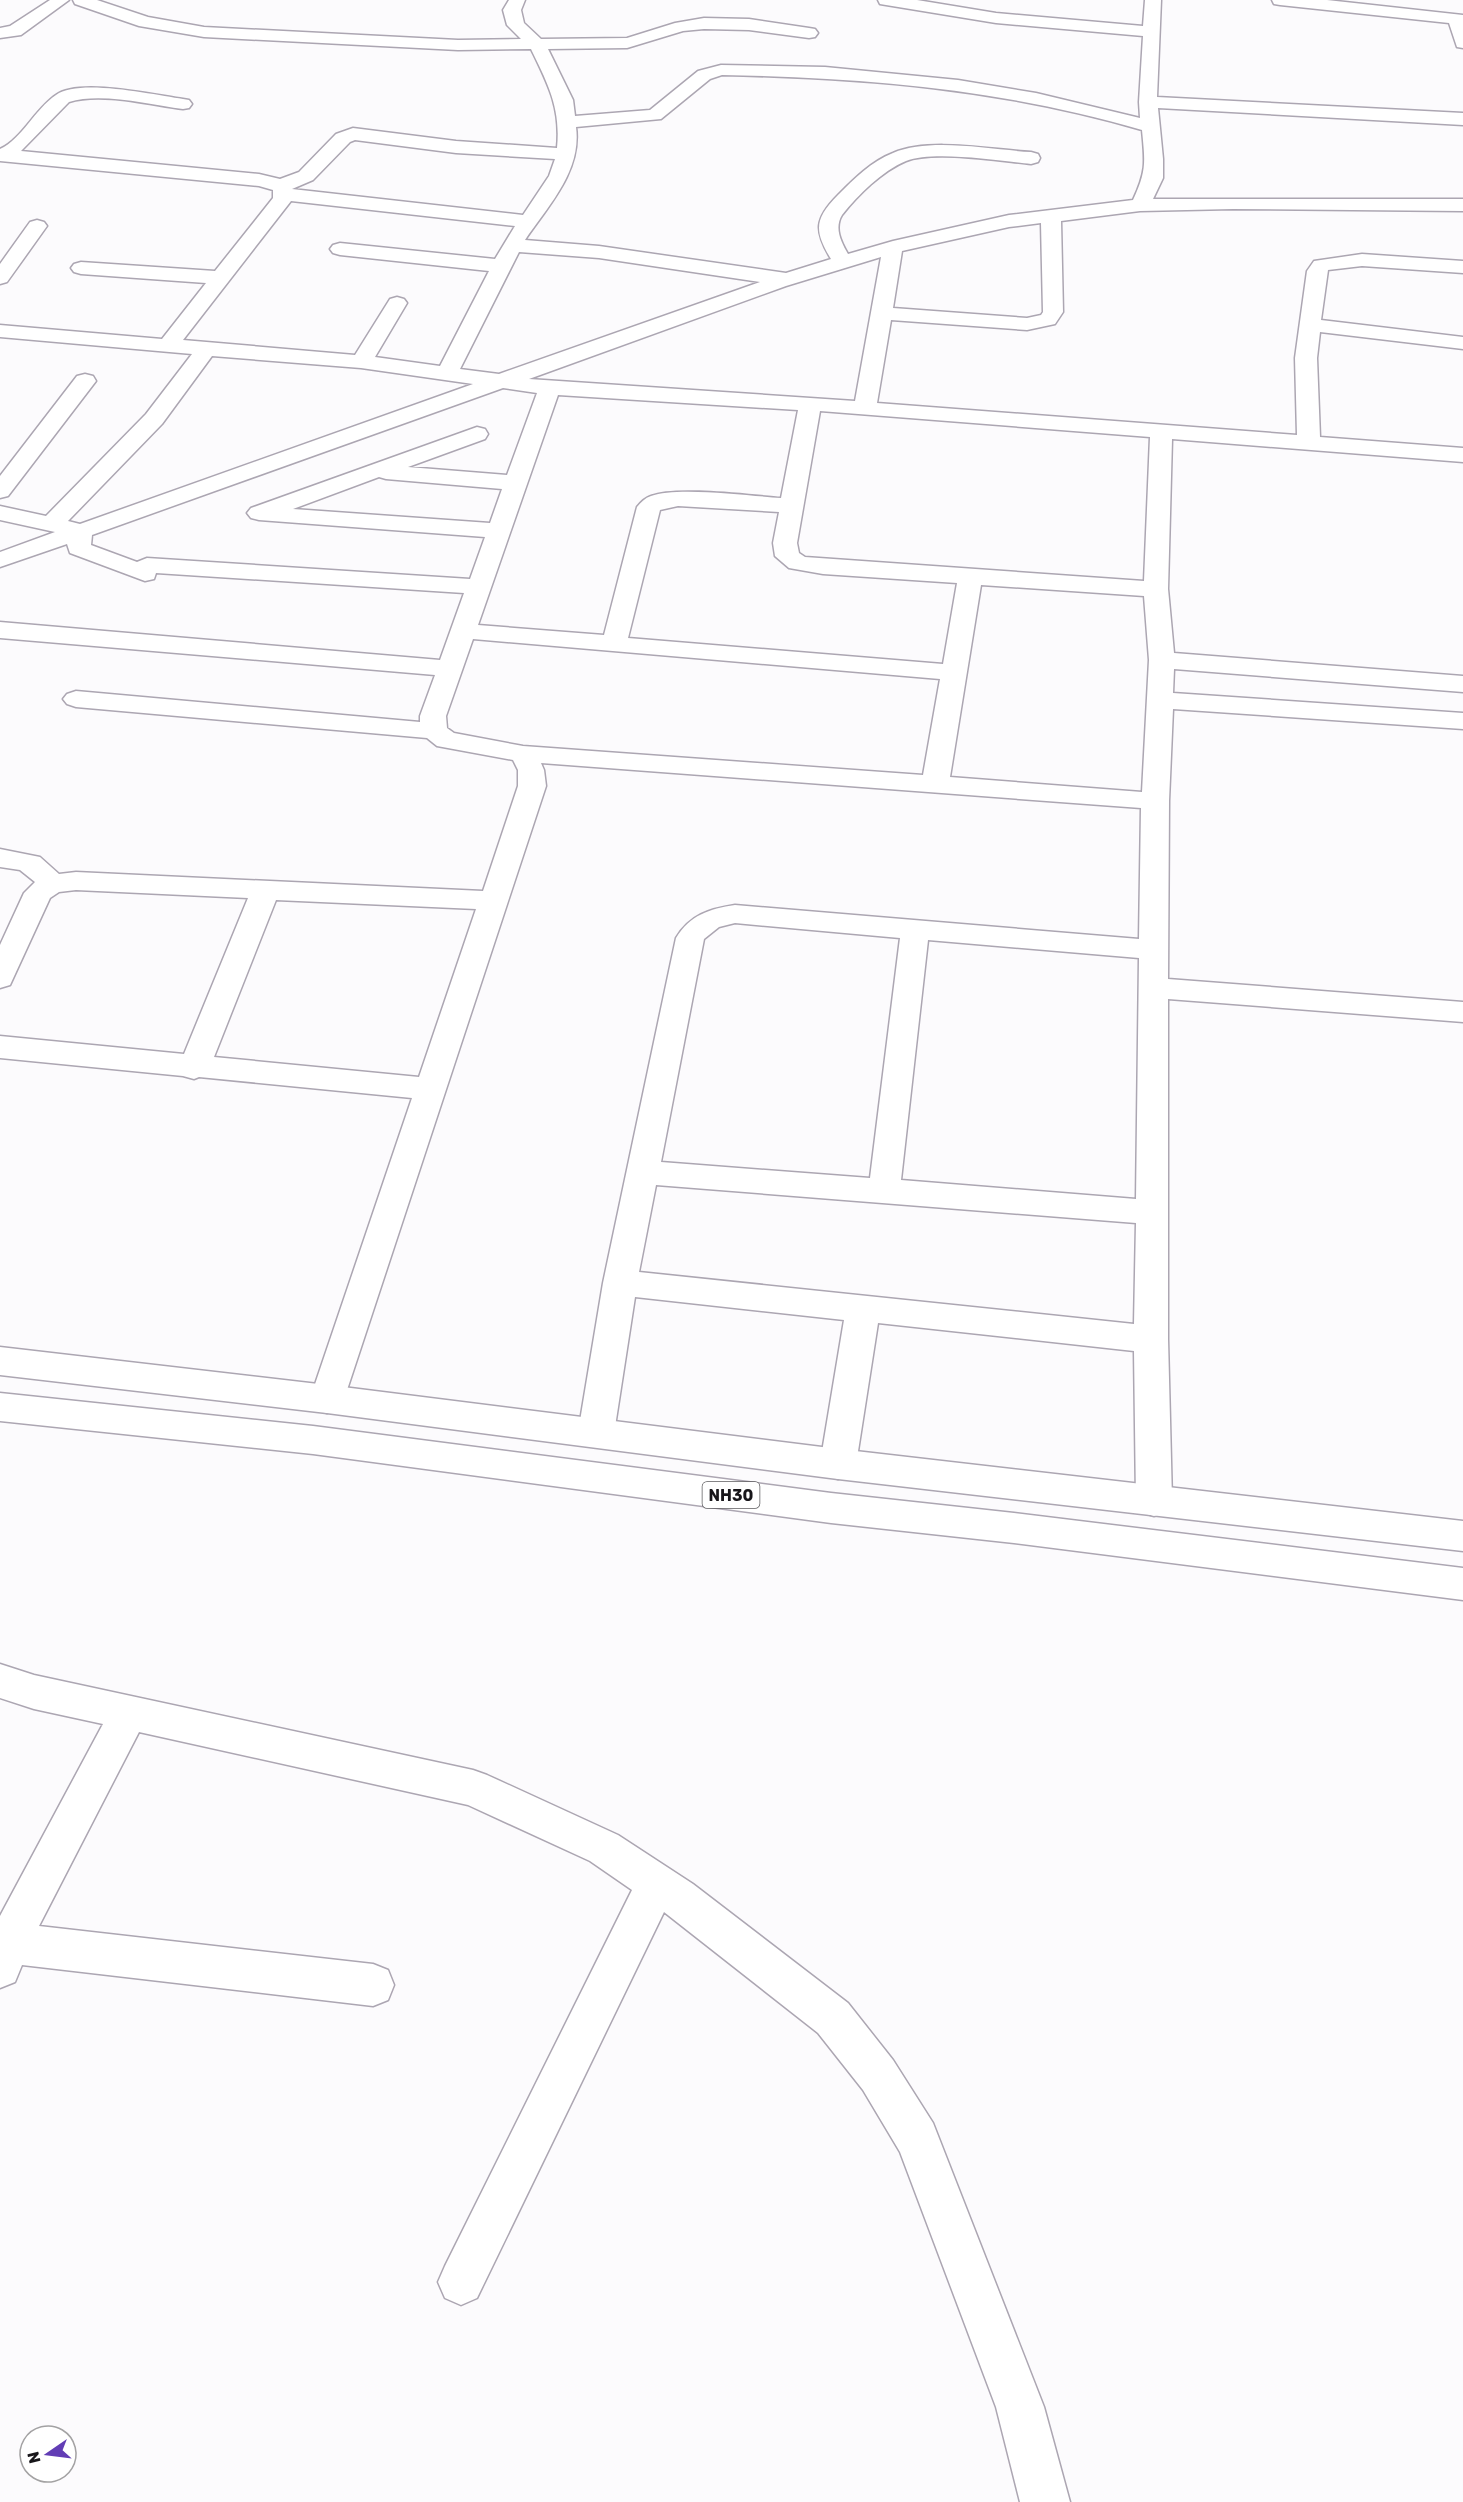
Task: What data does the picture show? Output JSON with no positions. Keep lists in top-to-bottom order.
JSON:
{
  "streets": {
    "main road": ["NH30"]
  },
  "north": "left"
}
